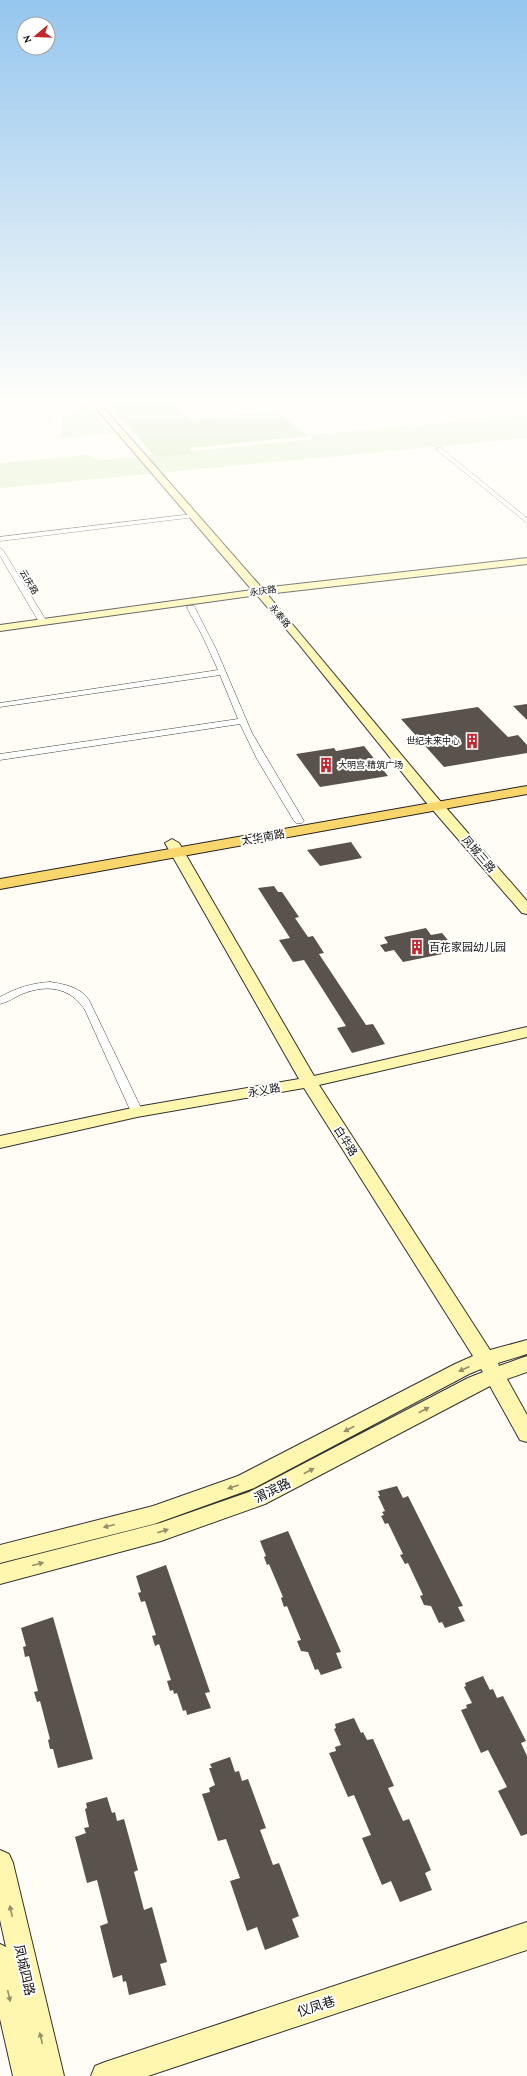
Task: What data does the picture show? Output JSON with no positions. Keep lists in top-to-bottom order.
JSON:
{
  "streets": {
    "main road": ["太华南路"],
    "street": [
      "云庆路",
      "永庆路",
      "永泰路",
      "凤城三路",
      "永义路",
      "白华路",
      "渭滨路",
      "凤城四路",
      "仪凤巷"
    ]
  },
  "crossings": [
    ["云庆路", "永庆路"],
    ["永庆路", "永泰路"],
    ["永泰路", "太华南路"],
    ["永泰路", "凤城三路"],
    ["太华南路", "凤城三路"],
    ["太华南路", "白华路"],
    ["永义路", "白华路"],
    ["白华路", "渭滨路"]
  ],
  "places": {
    "building": ["世纪未来中心", "大明宫·精筑广场", "百花家园幼儿园"]
  },
  "north": "left"
}
